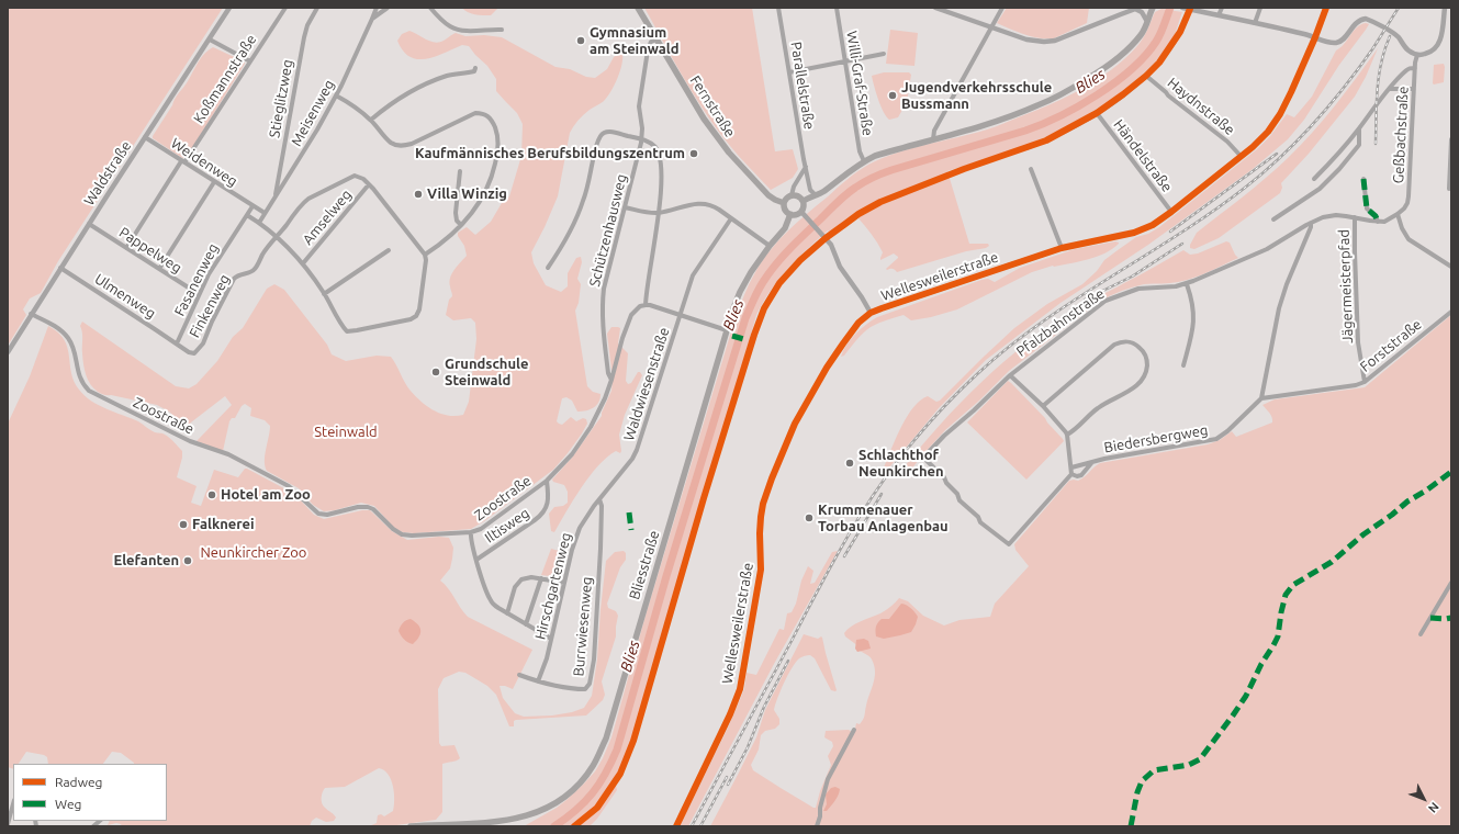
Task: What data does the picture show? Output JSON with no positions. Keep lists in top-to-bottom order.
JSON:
{
  "streets": {
    "main road": ["Fernstraße", "Bliesstraße"],
    "street": [
      "Koßmannstraße",
      "Willi-Graf-Straße",
      "Parallelstraße",
      "Stieglitzweg",
      "Haydnstraße",
      "Meisenweg",
      "Geßbachstraße",
      "Händelstraße",
      "Weidenweg",
      "Waldstraße",
      "Amselweg",
      "Schützenhausweg",
      "Pappelweg",
      "Wellesweilerstraße",
      "Fasanenweg",
      "Jägermeisterpfad",
      "Ulmenweg",
      "Finkenweg",
      "Pfalzbahnstraße",
      "Forststraße",
      "Waldwiesenstraße",
      "Zoostraße",
      "Biedersbergweg",
      "Iltisweg",
      "Hirschgartenweg",
      "Burrwiesenweg"
    ]
  },
  "crossings": [
    ["Koßmannstraße", "Weidenweg"],
    ["Koßmannstraße", "Pappelweg"],
    ["Stieglitzweg", "Meisenweg"],
    ["Fernstraße", "Schützenhausweg"],
    ["Fernstraße", "Bliesstraße"],
    ["Haydnstraße", "Wellesweilerstraße"],
    ["Meisenweg", "Weidenweg"],
    ["Händelstraße", "Wellesweilerstraße"],
    ["Weidenweg", "Waldstraße"],
    ["Weidenweg", "Fasanenweg"],
    ["Waldstraße", "Pappelweg"],
    ["Waldstraße", "Ulmenweg"],
    ["Waldstraße", "Zoostraße"],
    ["Schützenhausweg", "Zoostraße"],
    ["Pappelweg", "Fasanenweg"],
    ["Fasanenweg", "Ulmenweg"],
    ["Fasanenweg", "Finkenweg"],
    ["Jägermeisterpfad", "Forststraße"],
    ["Ulmenweg", "Finkenweg"],
    ["Pfalzbahnstraße", "Biedersbergweg"],
    ["Forststraße", "Biedersbergweg"],
    ["Waldwiesenstraße", "Hirschgartenweg"],
    ["Zoostraße", "Iltisweg"],
    ["Hirschgartenweg", "Burrwiesenweg"]
  ],
  "water": ["Blies"],
  "parks": ["Steinwald", "Neunkircher Zoo"],
  "places": [
    "Gymnasium am Steinwald",
    "Jugendverkehrsschule Bussmann",
    "Kaufmännisches Berufsbildungszentrum",
    "Villa Winzig",
    "Grundschule Steinwald",
    "Schlachthof Neunkirchen",
    "Hotel am Zoo",
    "Krummenauer Torbau Anlagenbau",
    "Falknerei",
    "Elefanten"
  ],
  "legend": ["Radweg", "Weg"],
  "north": "bottom right"
}
